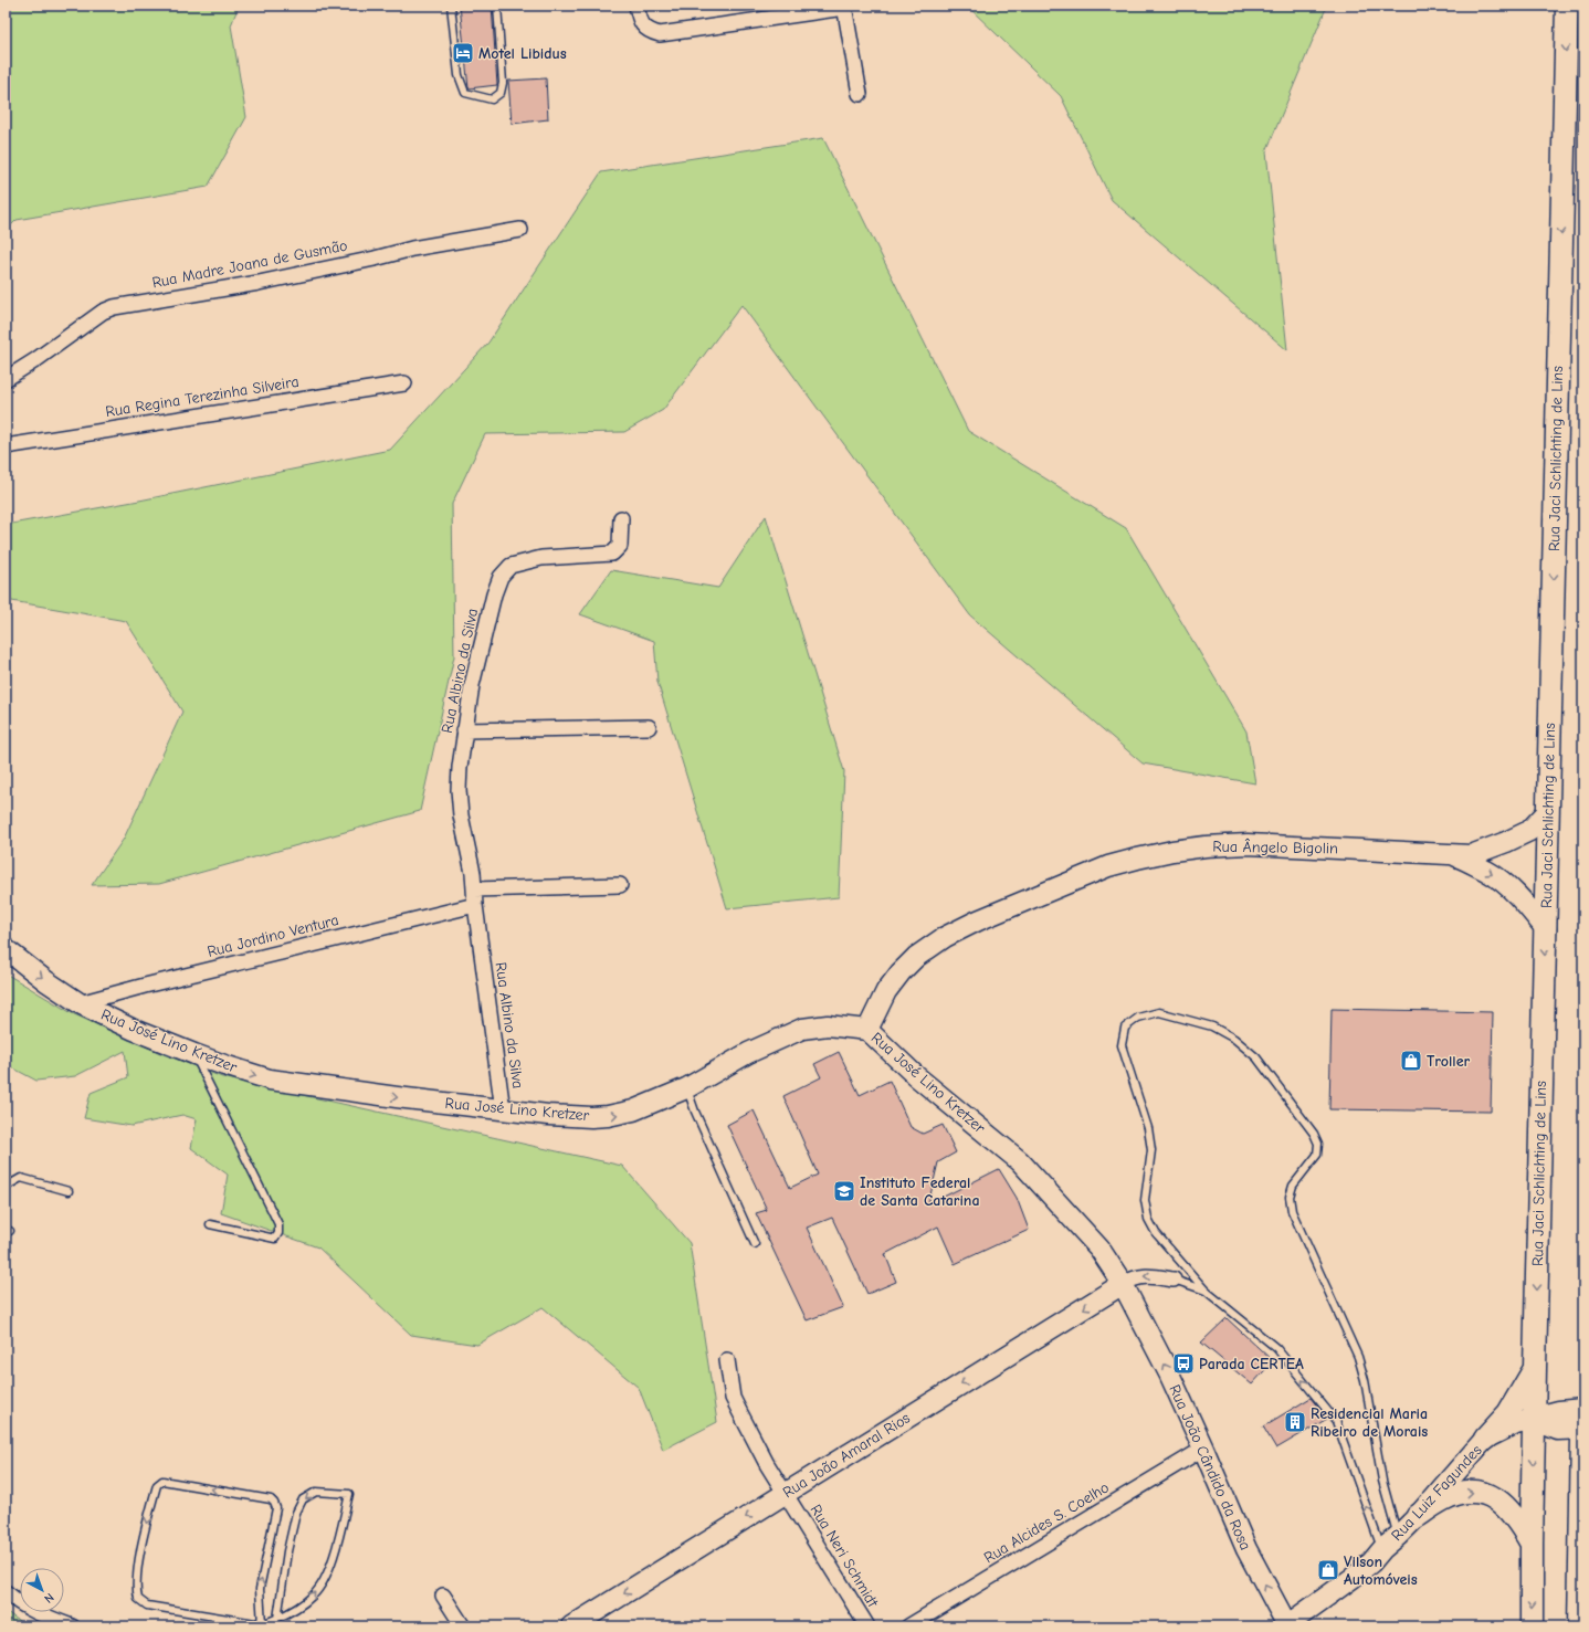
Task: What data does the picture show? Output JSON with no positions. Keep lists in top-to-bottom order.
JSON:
{
  "streets": {
    "main road": ["Rua Jaci Schlichting de Lins", "Rua Luiz Fagundes"],
    "street": [
      "Rua Madre Joana de Gusmão",
      "Rua Regina Terezinha Silveira",
      "Rua Albino da Silva",
      "Rua Ângelo Bigolin",
      "Rua Jordino Ventura",
      "Rua José Lino Kretzer",
      "Rua João Amaral Rios",
      "Rua João Cândido da Rosa",
      "Rua Alcides S. Coelho",
      "Rua Neri Schmidt"
    ]
  },
  "crossings": [
    ["Rua Jaci Schlichting de Lins", "Rua Ângelo Bigolin"],
    ["Rua Jaci Schlichting de Lins", "Rua Luiz Fagundes"],
    ["Rua Albino da Silva", "Rua Jordino Ventura"],
    ["Rua Albino da Silva", "Rua José Lino Kretzer"],
    ["Rua Ângelo Bigolin", "Rua José Lino Kretzer"],
    ["Rua Jordino Ventura", "Rua José Lino Kretzer"],
    ["Rua José Lino Kretzer", "Rua João Amaral Rios"],
    ["Rua José Lino Kretzer", "Rua João Cândido da Rosa"],
    ["Rua João Amaral Rios", "Rua João Cândido da Rosa"],
    ["Rua João Amaral Rios", "Rua Neri Schmidt"],
    ["Rua João Cândido da Rosa", "Rua Luiz Fagundes"],
    ["Rua João Cândido da Rosa", "Rua Alcides S. Coelho"]
  ],
  "one_way": [
    "Rua Jaci Schlichting de Lins",
    "Rua José Lino Kretzer",
    "Rua João Amaral Rios",
    "Rua João Cândido da Rosa"
  ],
  "places": {
    "hotel": ["Motel Libidus"],
    "shop": ["Troller", "Vilson Automóveis"],
    "school or university": ["Instituto Federal de Santa Catarina"],
    "bus stop": ["Parada CERTEA"],
    "building": ["Residencial Maria Ribeiro de Morais"]
  },
  "north": "bottom right"
}
